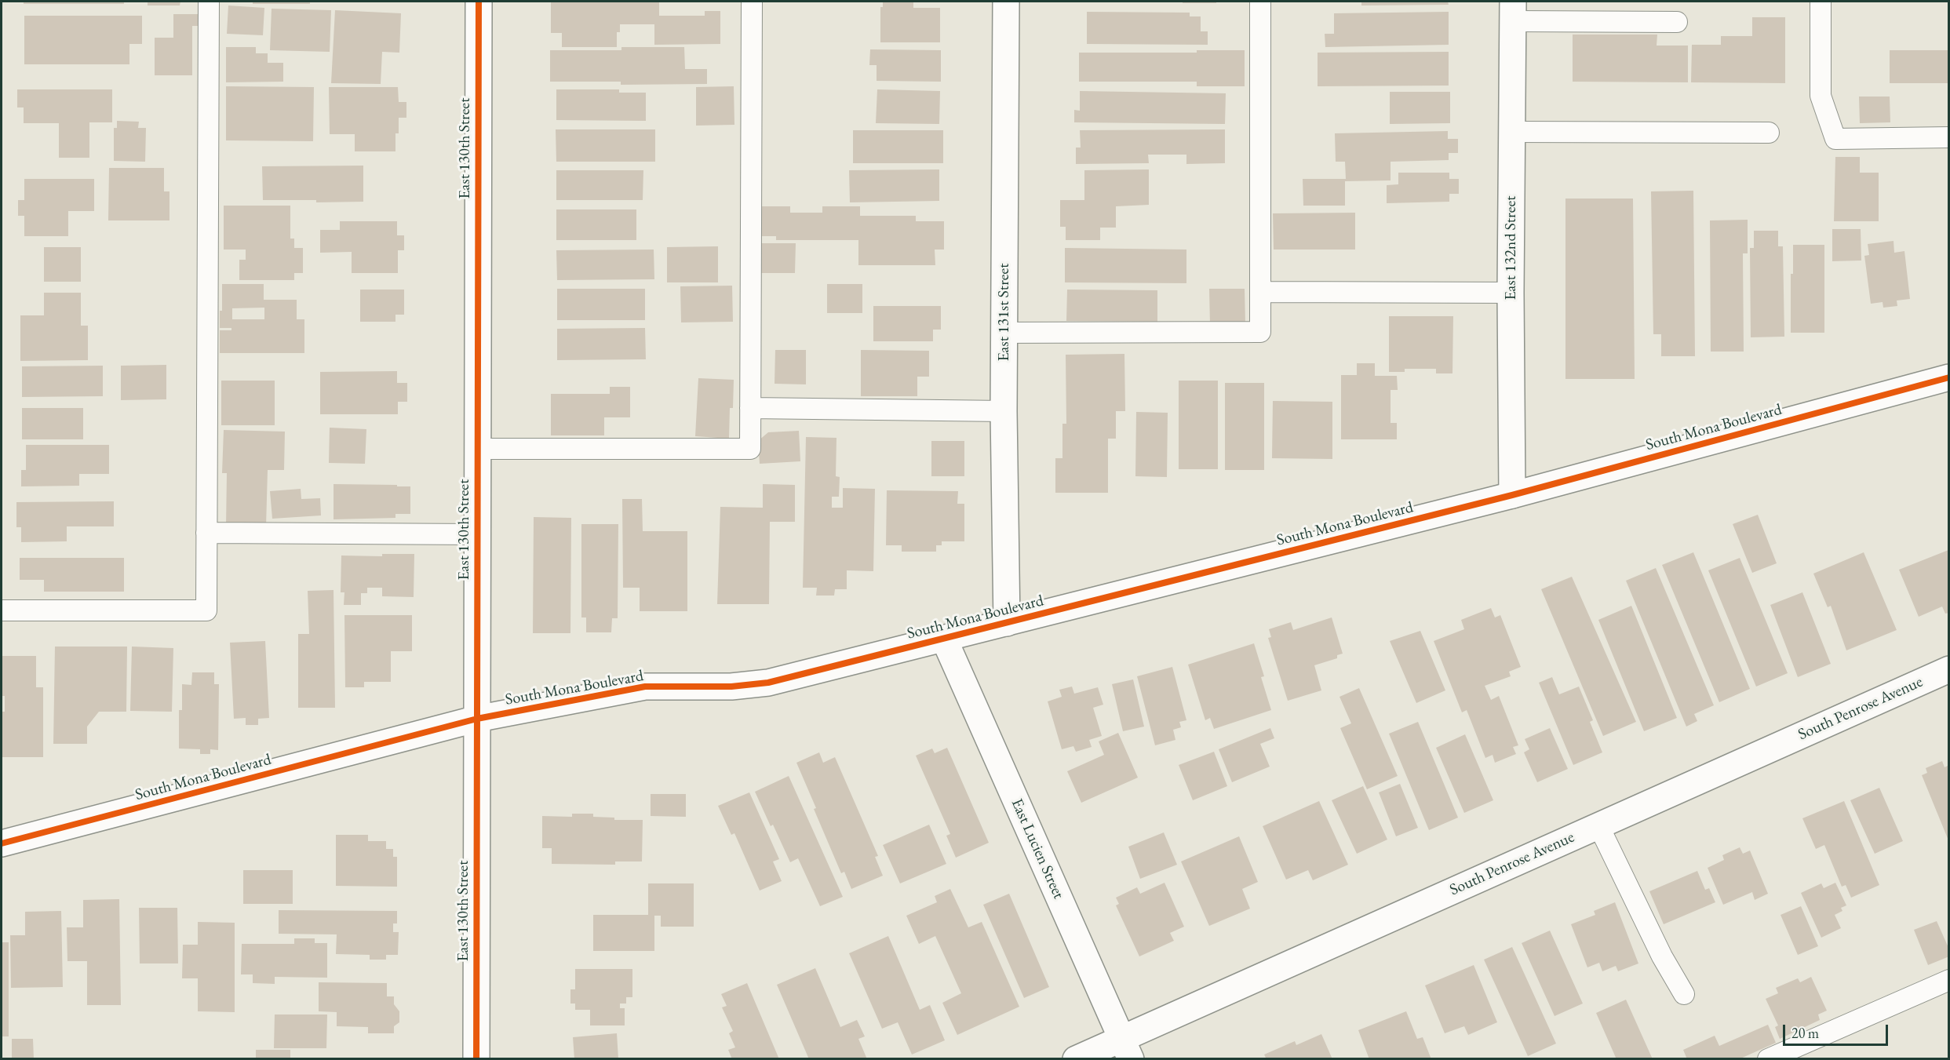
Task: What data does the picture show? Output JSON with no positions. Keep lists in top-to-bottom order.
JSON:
{
  "streets": {
    "street": [
      "East 130th Street",
      "East 132nd Street",
      "East 131st Street",
      "South Mona Boulevard",
      "South Penrose Avenue",
      "East Lucien Street"
    ]
  },
  "crossings": [
    ["East 130th Street", "South Mona Boulevard"],
    ["East 132nd Street", "South Mona Boulevard"],
    ["East 131st Street", "South Mona Boulevard"],
    ["South Mona Boulevard", "East Lucien Street"],
    ["South Penrose Avenue", "East Lucien Street"]
  ],
  "scale_bar": "20 m"
}
